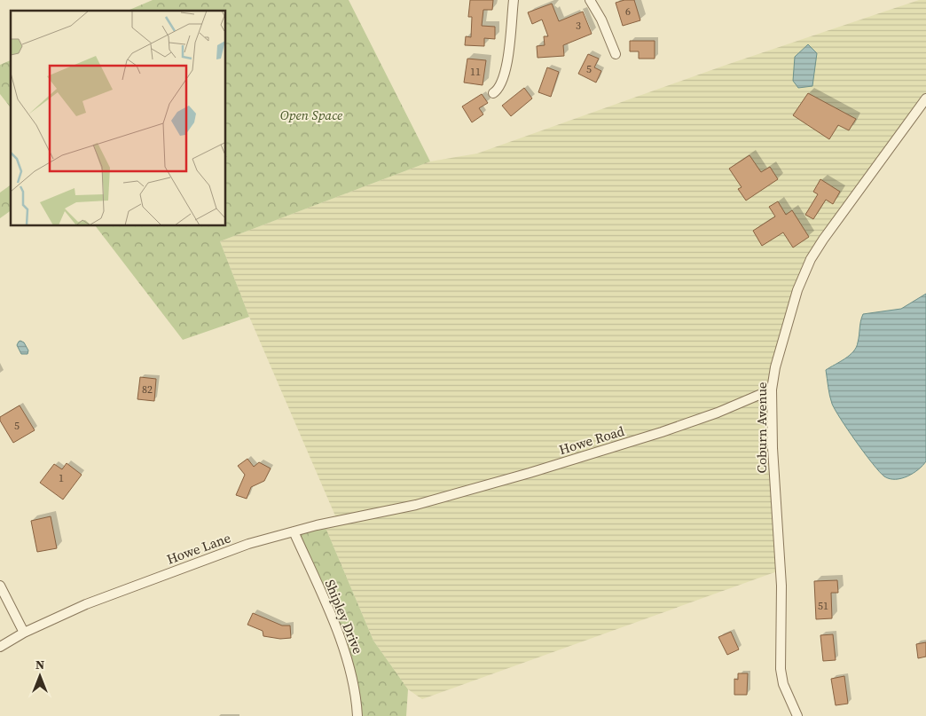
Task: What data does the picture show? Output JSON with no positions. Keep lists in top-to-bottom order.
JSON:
{
  "streets": {
    "street": [
      "Coburn Avenue",
      "Howe Road",
      "Howe Lane",
      "Shipley Drive"
    ]
  },
  "crossings": [
    ["Coburn Avenue", "Howe Road"],
    ["Howe Road", "Howe Lane"],
    ["Howe Lane", "Shipley Drive"]
  ],
  "parks": ["Open Space"],
  "house_numbers": [
    "6",
    "3",
    "5",
    "11",
    "82",
    "5",
    "1",
    "51"
  ],
  "north": "top"
}
